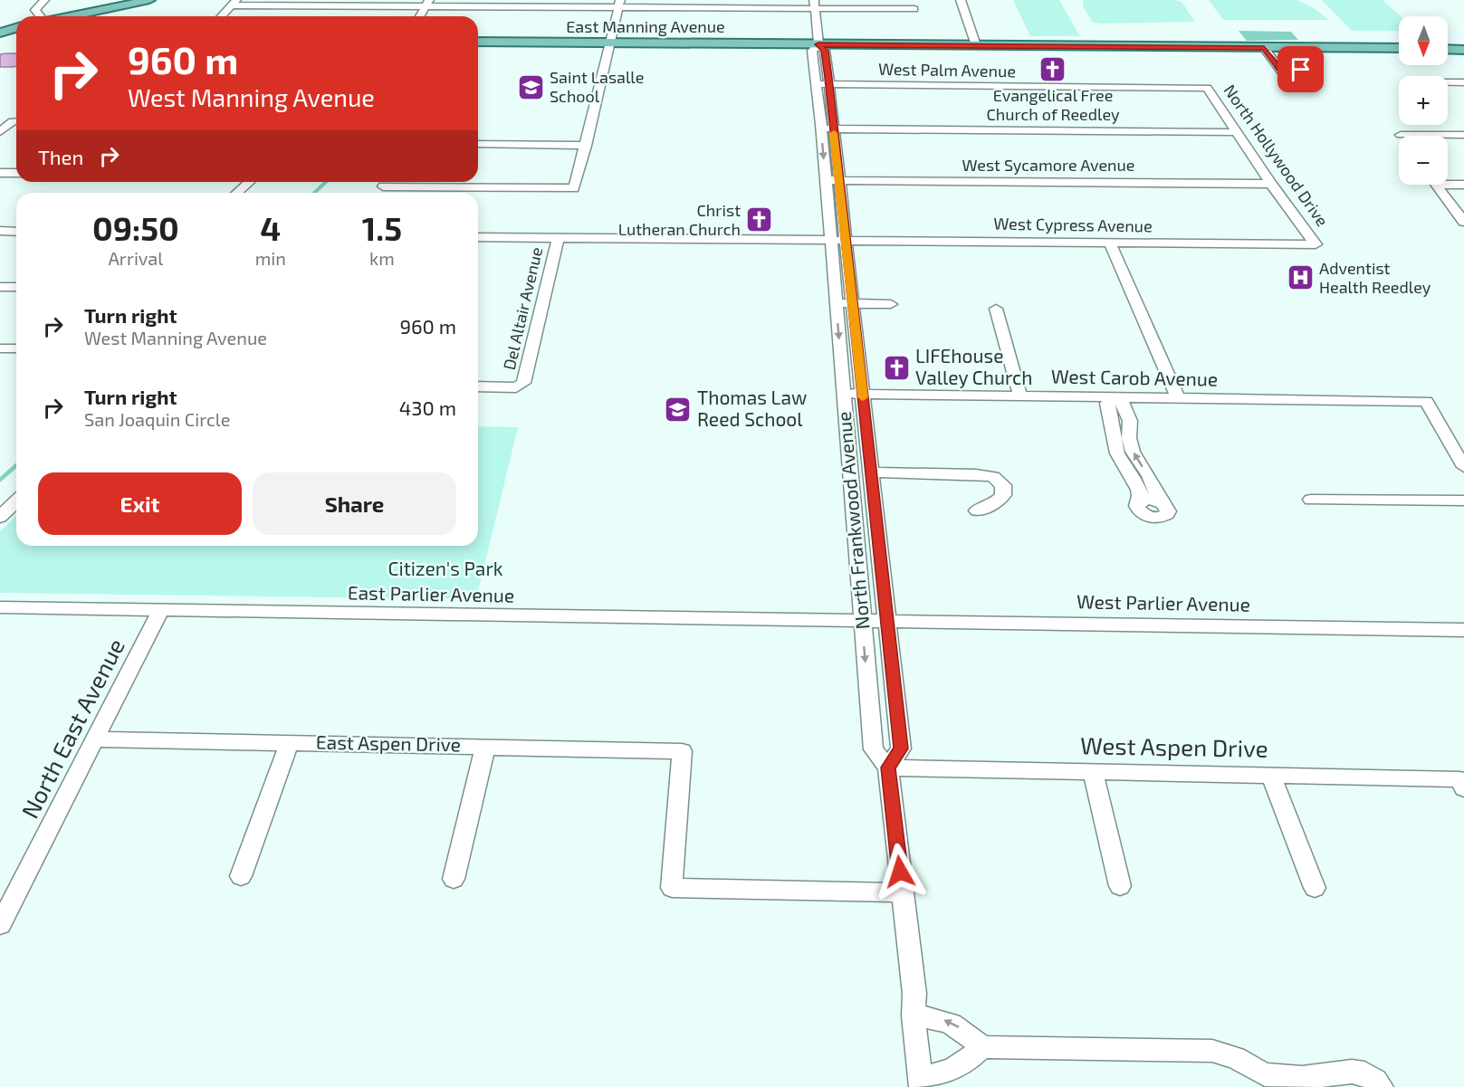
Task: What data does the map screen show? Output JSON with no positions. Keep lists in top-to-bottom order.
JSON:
{
  "streets": {
    "main road": ["East Manning Avenue"],
    "street": [
      "West Palm Avenue",
      "North Hollywood Drive",
      "West Sycamore Avenue",
      "West Cypress Avenue",
      "Del Altair Avenue",
      "West Carob Avenue",
      "North Frankwood Avenue",
      "East Parlier Avenue",
      "West Parlier Avenue",
      "North East Avenue",
      "East Aspen Drive",
      "West Aspen Drive"
    ]
  },
  "crossings": [
    ["East Manning Avenue", "North Frankwood Avenue"],
    ["West Palm Avenue", "North Hollywood Drive"],
    ["West Palm Avenue", "North Frankwood Avenue"],
    ["North Hollywood Drive", "West Sycamore Avenue"],
    ["North Hollywood Drive", "West Cypress Avenue"],
    ["West Sycamore Avenue", "North Frankwood Avenue"],
    ["West Cypress Avenue", "Del Altair Avenue"],
    ["West Cypress Avenue", "North Frankwood Avenue"],
    ["West Carob Avenue", "North Frankwood Avenue"],
    ["North Frankwood Avenue", "East Parlier Avenue"],
    ["North Frankwood Avenue", "West Parlier Avenue"],
    ["North Frankwood Avenue", "East Aspen Drive"],
    ["North Frankwood Avenue", "West Aspen Drive"],
    ["East Parlier Avenue", "West Parlier Avenue"],
    ["East Parlier Avenue", "North East Avenue"],
    ["North East Avenue", "East Aspen Drive"]
  ],
  "parks": ["Citizen's Park"],
  "places": {
    "church": ["Evangelical Free Church of Reedley", "Christ Lutheran Church", "LIFEhouse Valley Church"],
    "school or university": ["Saint Lasalle School", "Thomas Law Reed School"],
    "hospital": ["Adventist Health Reedley"]
  },
  "north": "bottom",
  "page": {
    "map_buttons": ["+", "−"],
    "turn": ["960 m", "West Manning Avenue"],
    "then": "Then",
    "eta": [
      "09:50",
      "Arrival",
      "4",
      "min",
      "1.5",
      "km"
    ],
    "list": [
      {
        "name": "Turn right",
        "note": "West Manning Avenue",
        "value": "960 m"
      },
      {
        "name": "Turn right",
        "note": "San Joaquin Circle",
        "value": "430 m"
      }
    ],
    "buttons": ["Exit", "Share"]
  }
}
